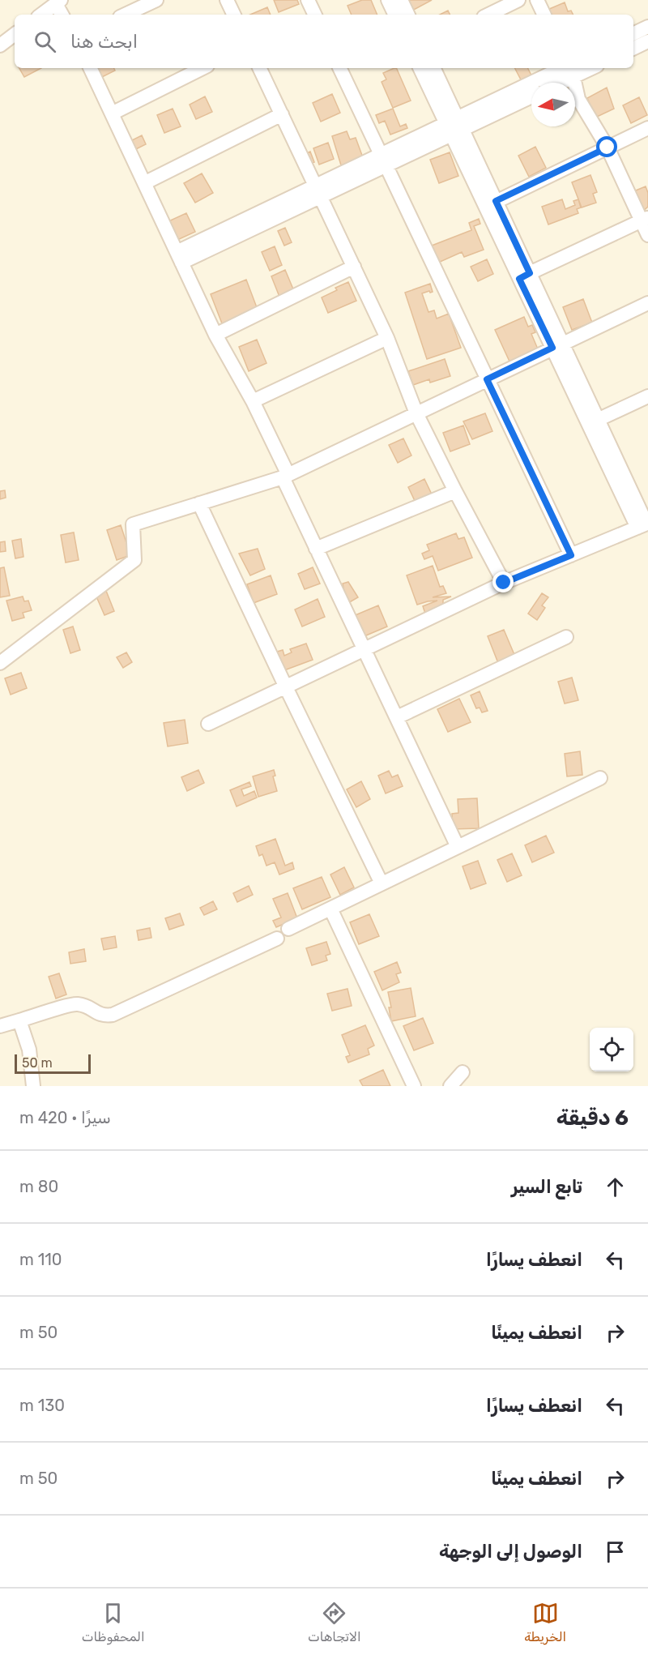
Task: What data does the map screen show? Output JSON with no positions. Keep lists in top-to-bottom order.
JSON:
{
  "scale_bar": "50 m",
  "north": "left",
  "page": {
    "search": "ابحث هنا",
    "scale": "50 m",
    "heading": ["6 دقيقة", "سيرًا · 420 m"],
    "list": [
      ["تابع السير", "80 m"],
      ["انعطف يسارًا", "110 m"],
      ["انعطف يمينًا", "50 m"],
      ["انعطف يسارًا", "130 m"],
      ["انعطف يمينًا", "50 m"],
      "الوصول إلى الوجهة"
    ],
    "nav": ["الخريطة", "الاتجاهات", "المحفوظات"]
  }
}
